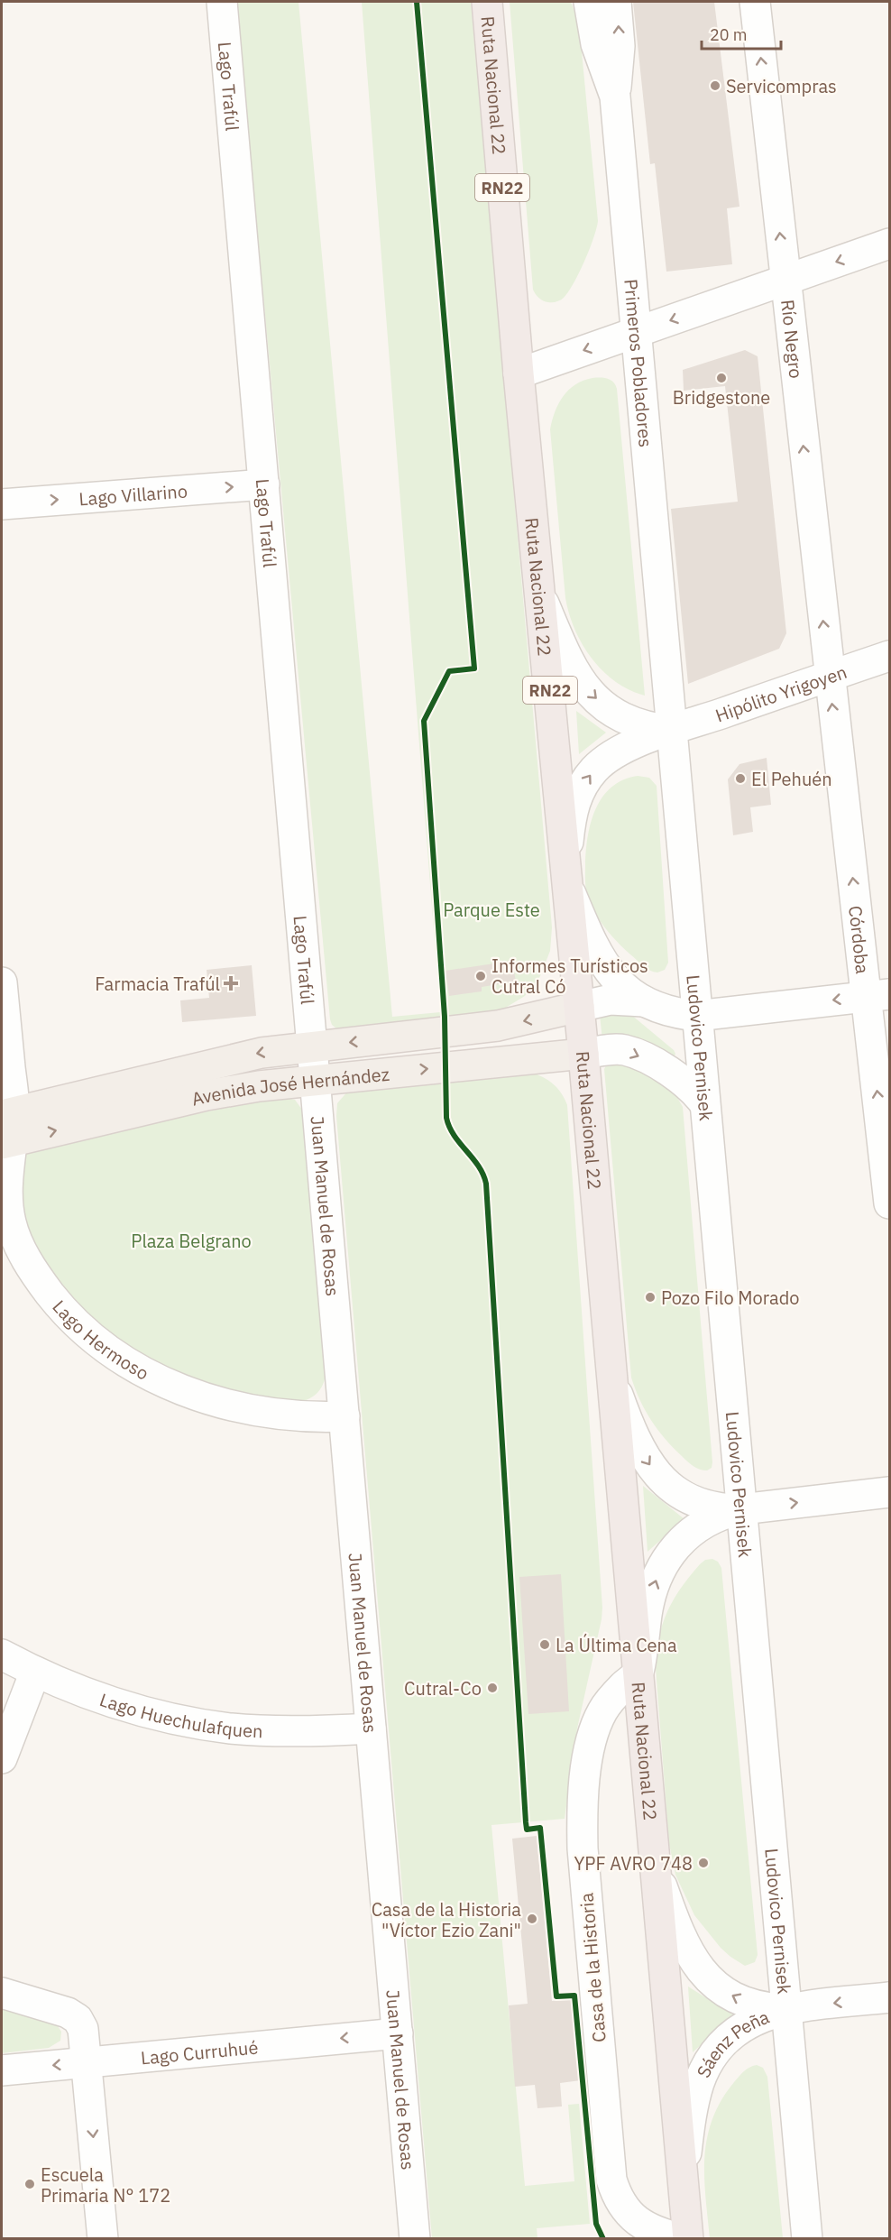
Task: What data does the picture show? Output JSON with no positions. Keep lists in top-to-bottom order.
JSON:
{
  "streets": {
    "highway": ["Ruta Nacional 22", "RN22"],
    "main road": ["Avenida José Hernández"],
    "street": [
      "Lago Trafúl",
      "Río Negro",
      "Primeros Pobladores",
      "Lago Villarino",
      "Hipólito Yrigoyen",
      "Córdoba",
      "Ludovico Pernisek",
      "Juan Manuel de Rosas",
      "Lago Hermoso",
      "Lago Huechulafquen",
      "Casa de la Historia",
      "Sáenz Peña",
      "Lago Curruhué"
    ]
  },
  "crossings": [
    ["Ruta Nacional 22", "Hipólito Yrigoyen"],
    ["Ruta Nacional 22", "Avenida José Hernández"],
    ["Ruta Nacional 22", "Casa de la Historia"],
    ["Ruta Nacional 22", "Sáenz Peña"],
    ["Lago Trafúl", "Lago Villarino"],
    ["Lago Trafúl", "Avenida José Hernández"],
    ["Lago Trafúl", "Juan Manuel de Rosas"],
    ["Río Negro", "Hipólito Yrigoyen"],
    ["Río Negro", "Córdoba"],
    ["Primeros Pobladores", "Hipólito Yrigoyen"],
    ["Primeros Pobladores", "Ludovico Pernisek"],
    ["Hipólito Yrigoyen", "Córdoba"],
    ["Hipólito Yrigoyen", "Ludovico Pernisek"],
    ["Ludovico Pernisek", "Sáenz Peña"],
    ["Avenida José Hernández", "Juan Manuel de Rosas"],
    ["Avenida José Hernández", "Lago Hermoso"],
    ["Juan Manuel de Rosas", "Lago Hermoso"],
    ["Juan Manuel de Rosas", "Lago Huechulafquen"],
    ["Juan Manuel de Rosas", "Lago Curruhué"]
  ],
  "one_way": [
    "Río Negro",
    "Lago Villarino",
    "Córdoba",
    "Sáenz Peña",
    "Lago Curruhué"
  ],
  "parks": ["Parque Este", "Plaza Belgrano"],
  "places": {
    "other": [
      "Servicompras",
      "Bridgestone",
      "El Pehuén",
      "Informes Turísticos Cutral Có",
      "Pozo Filo Morado",
      "La Última Cena",
      "Cutral-Co",
      "YPF AVRO 748",
      "Casa de la Historia \"Víctor Ezio Zani\"",
      "Escuela Primaria N° 172"
    ],
    "health": ["Farmacia Trafúl"]
  },
  "scale_bar": "20 m"
}
